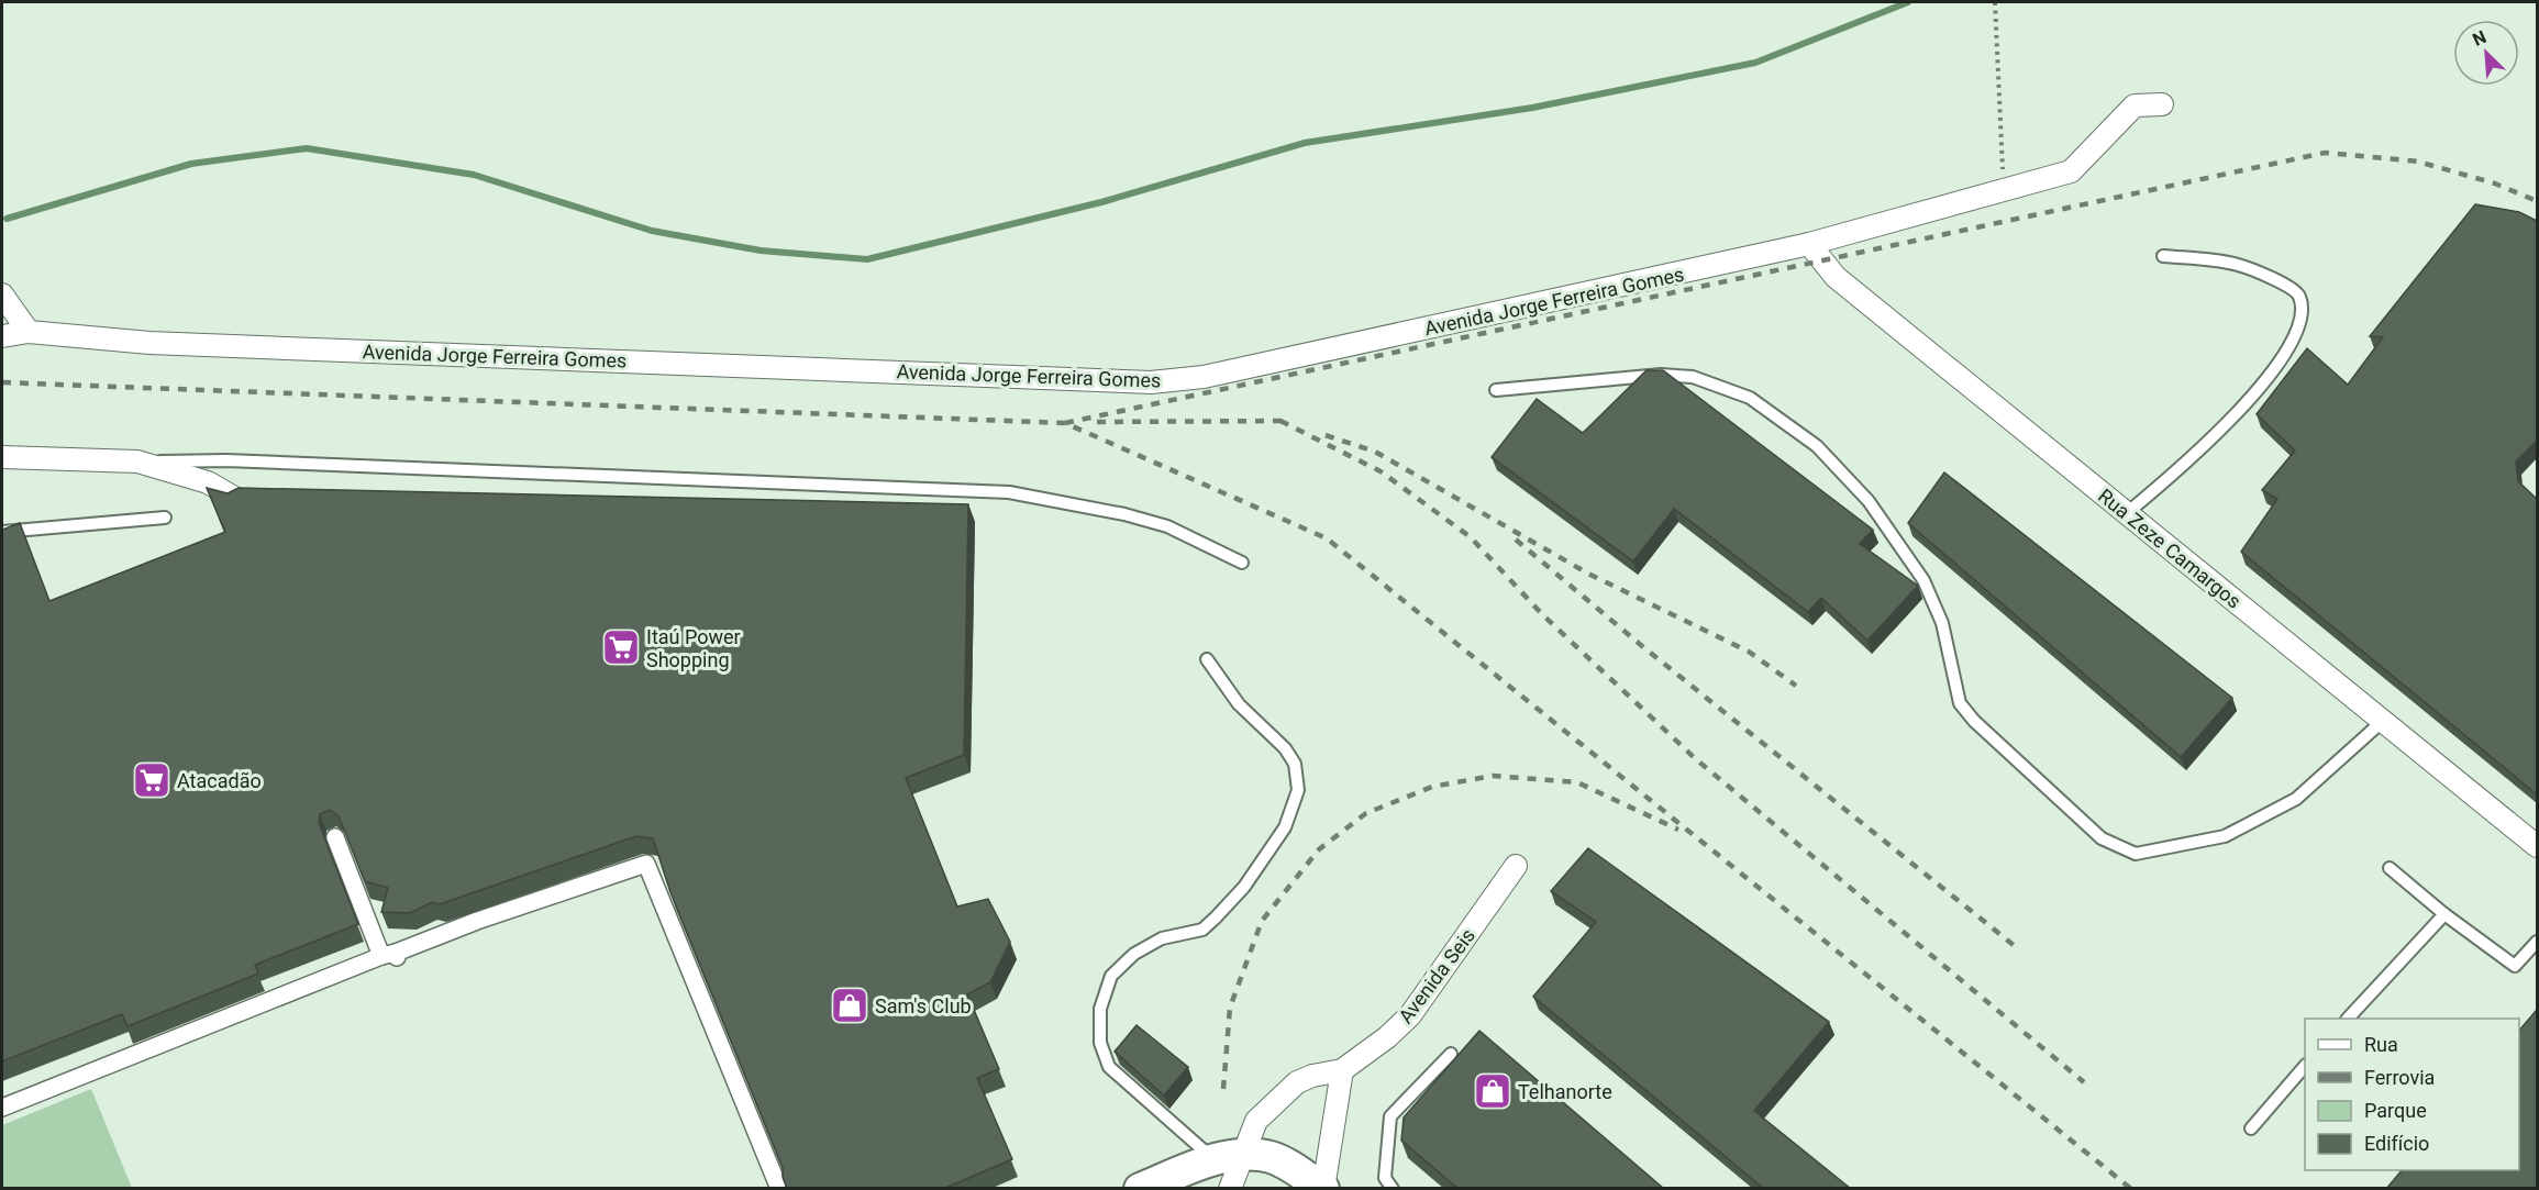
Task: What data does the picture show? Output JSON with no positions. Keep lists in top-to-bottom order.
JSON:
{
  "streets": {
    "street": ["Avenida Jorge Ferreira Gomes", "Rua Zeze Camargos", "Avenida Seis"]
  },
  "crossings": [
    ["Avenida Jorge Ferreira Gomes", "Rua Zeze Camargos"]
  ],
  "places": {
    "supermarket": ["Itaú Power Shopping", "Atacadão"],
    "shop": ["Sam's Club", "Telhanorte"]
  },
  "legend": [
    "Rua",
    "Ferrovia",
    "Parque",
    "Edifício"
  ],
  "north": "top left"
}
